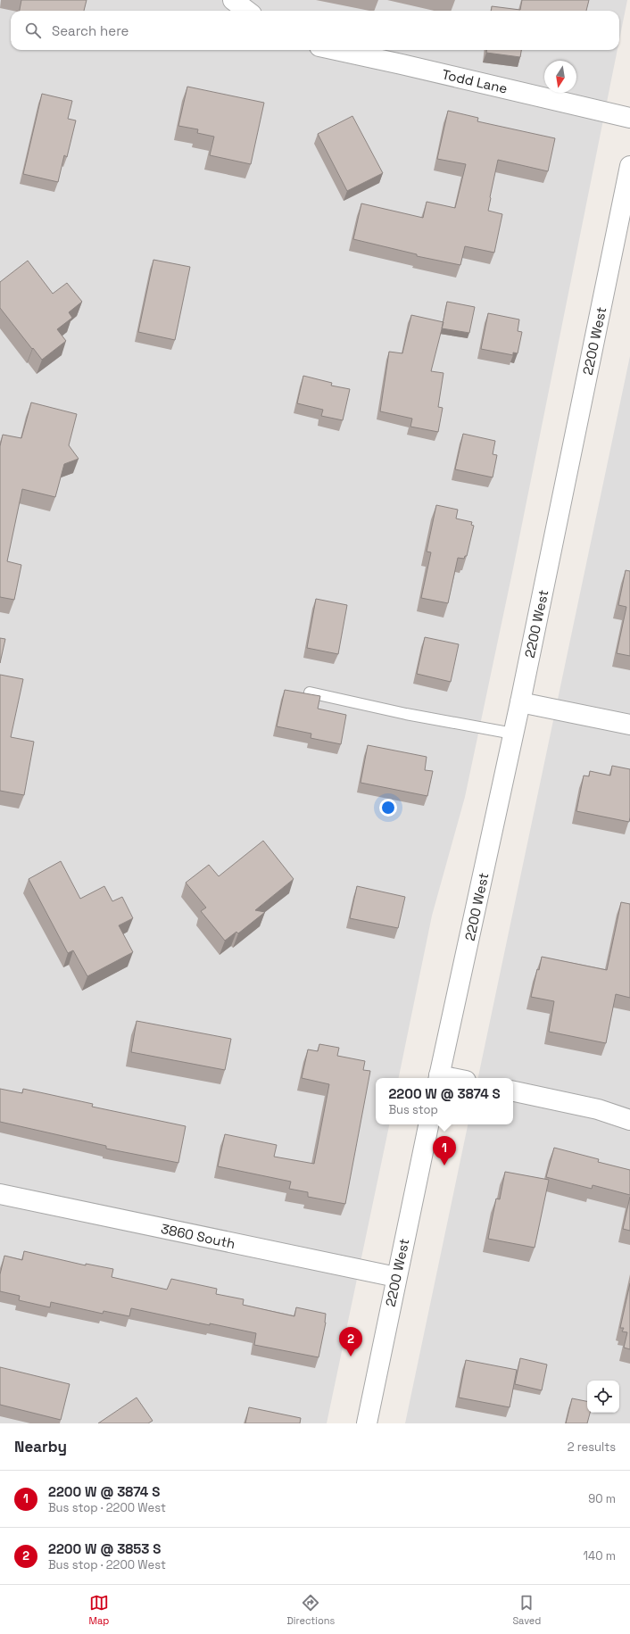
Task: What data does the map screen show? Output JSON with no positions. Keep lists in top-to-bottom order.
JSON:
{
  "streets": {
    "street": ["Todd Lane", "2200 West", "3860 South"]
  },
  "crossings": [
    ["2200 West", "3860 South"]
  ],
  "north": "bottom",
  "page": {
    "search": "Search here",
    "popup": ["2200 W @ 3874 S", "Bus stop"],
    "pins": ["1", "2"],
    "heading": ["Nearby", "2 results"],
    "list": [
      {
        "mark": "1",
        "name": "2200 W @ 3874 S",
        "note": "Bus stop · 2200 West",
        "value": "90 m"
      },
      {
        "mark": "2",
        "name": "2200 W @ 3853 S",
        "note": "Bus stop · 2200 West",
        "value": "140 m"
      }
    ],
    "nav": ["Map", "Directions", "Saved"]
  }
}
